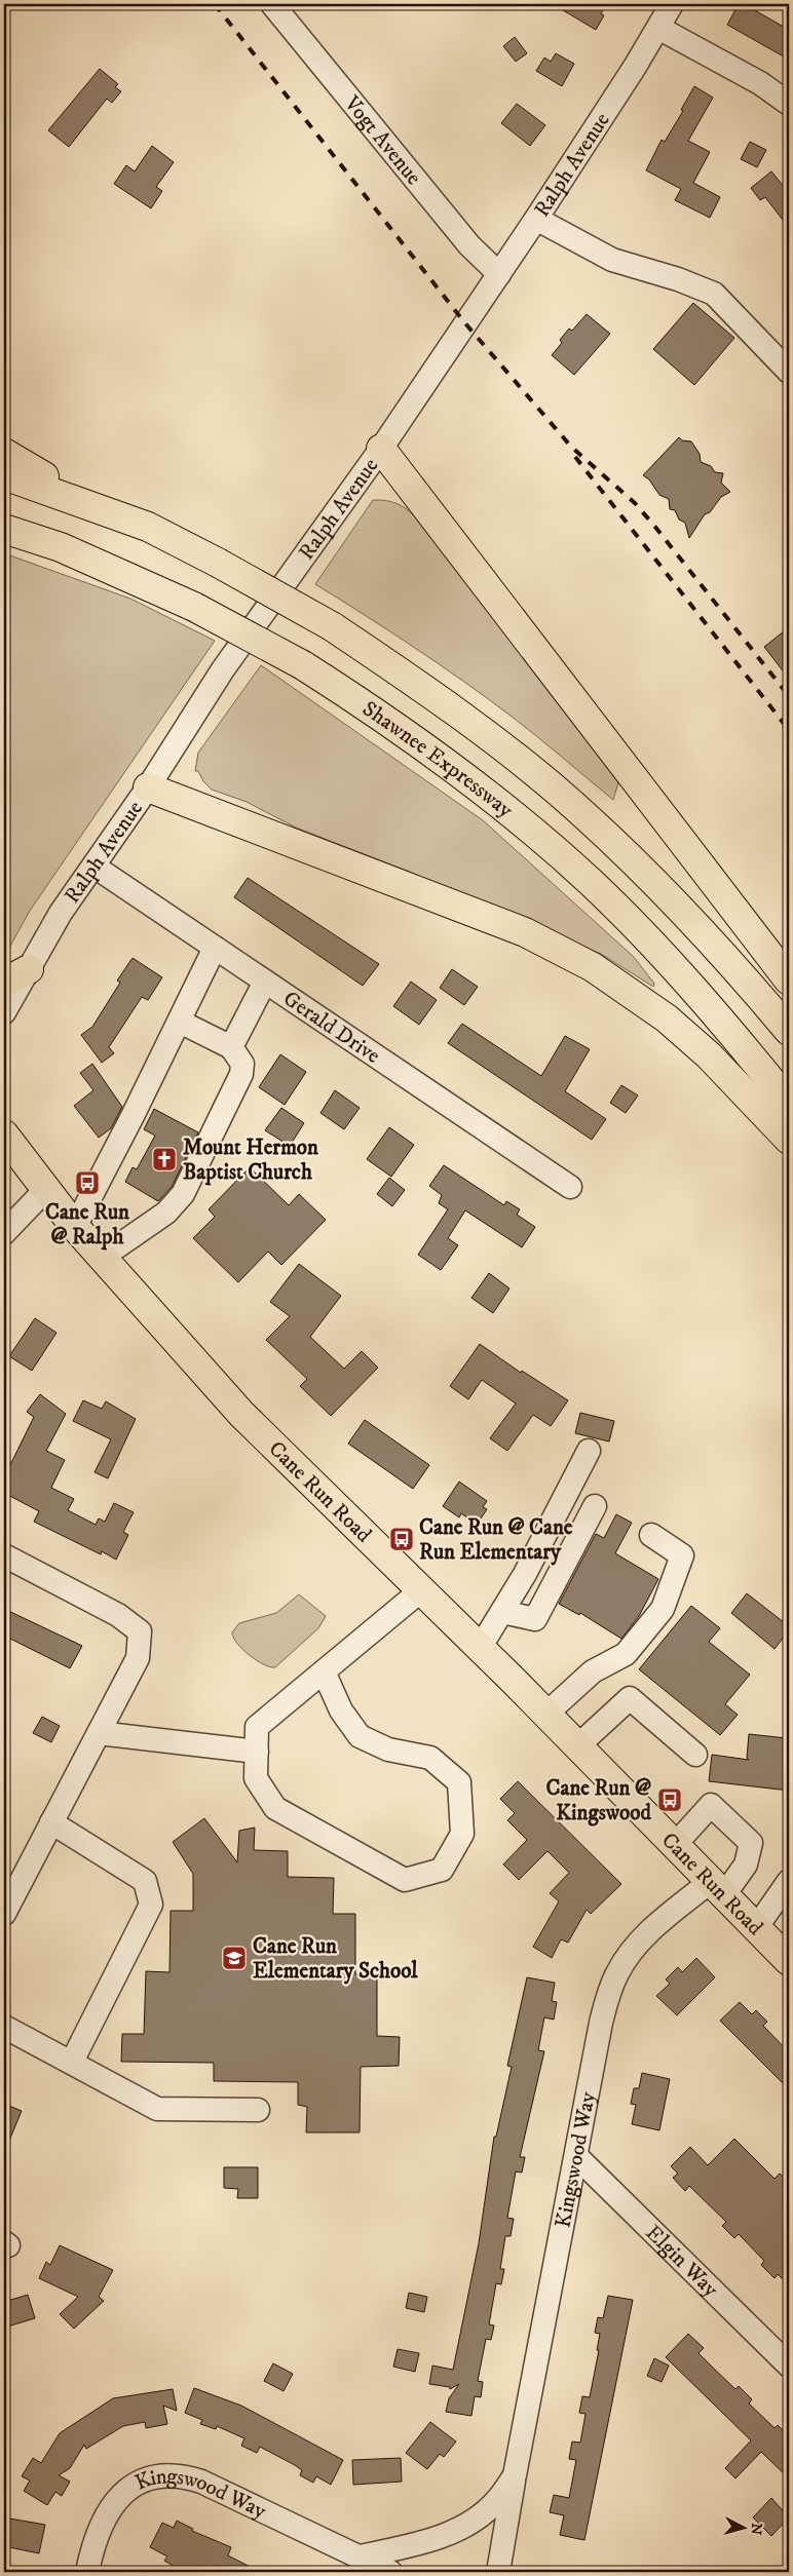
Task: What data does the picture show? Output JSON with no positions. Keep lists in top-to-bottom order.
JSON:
{
  "streets": {
    "main road": ["Shawnee Expressway", "Cane Run Road"],
    "street": [
      "Vogt Avenue",
      "Ralph Avenue",
      "Gerald Drive",
      "Kingswood Way",
      "Elgin Way"
    ]
  },
  "crossings": [
    ["Vogt Avenue", "Ralph Avenue"],
    ["Ralph Avenue", "Gerald Drive"],
    ["Cane Run Road", "Kingswood Way"],
    ["Kingswood Way", "Elgin Way"]
  ],
  "places": {
    "church": ["Mount Hermon Baptist Church"],
    "bus stop": ["Cane Run @ Ralph", "Cane Run @ Cane Run Elementary", "Cane Run @ Kingswood"],
    "school or university": ["Cane Run Elementary School"]
  },
  "north": "right"
}
